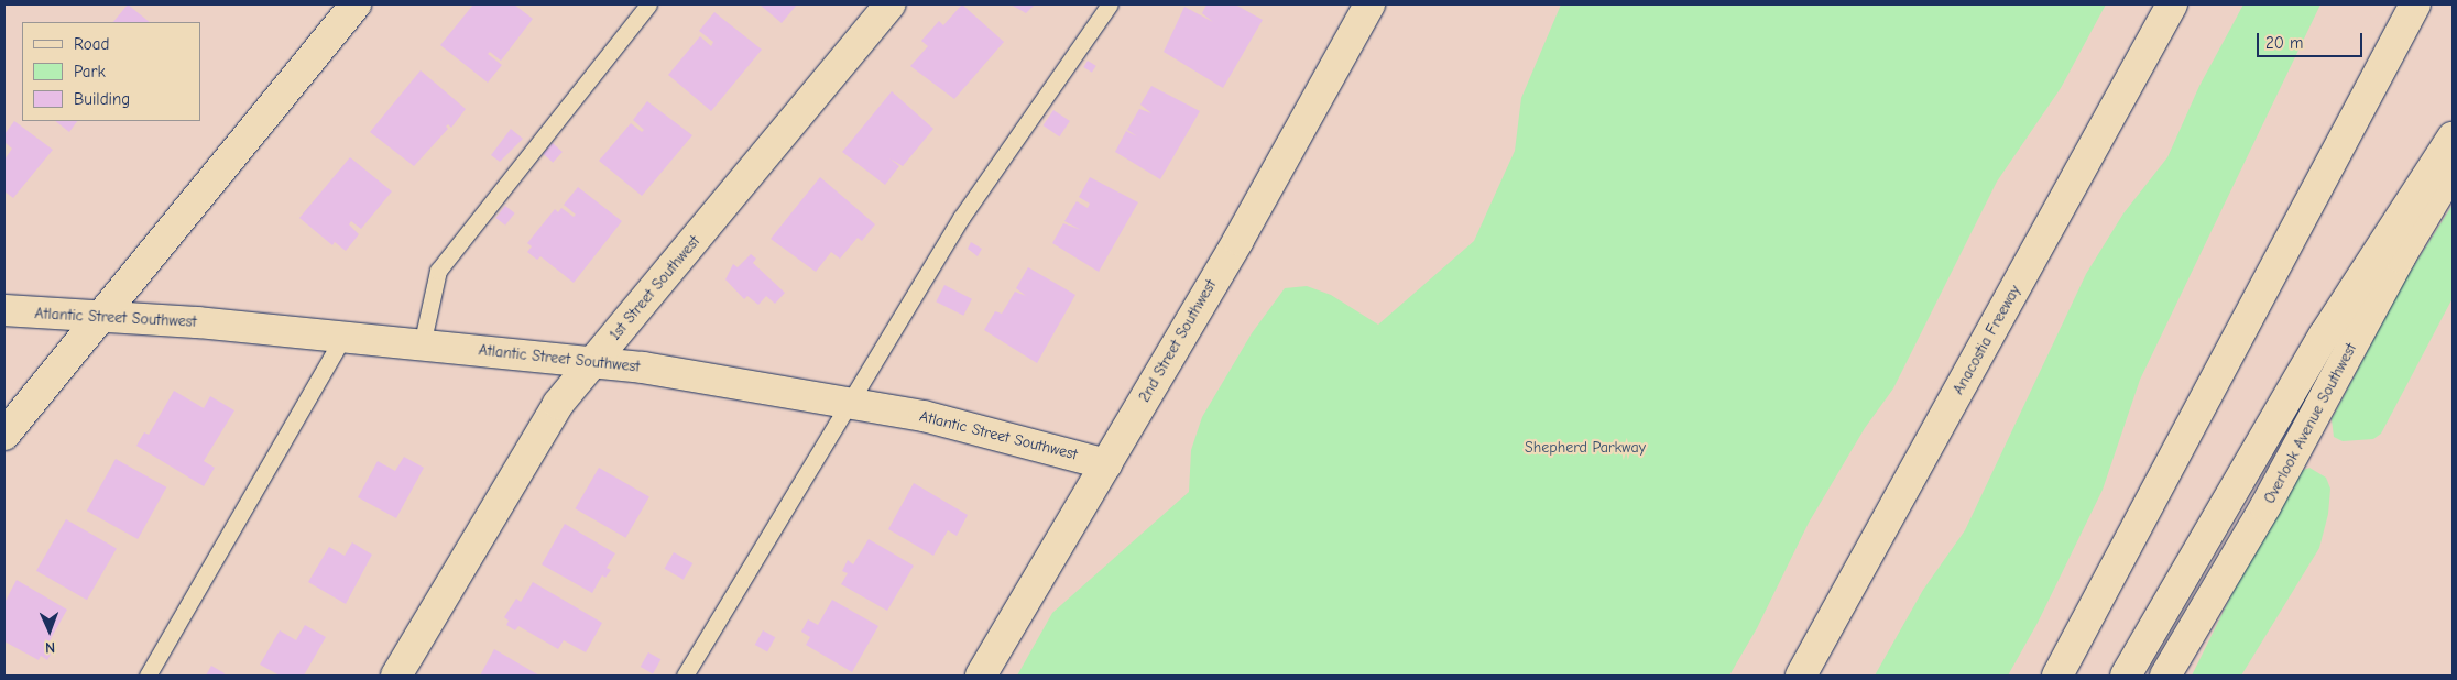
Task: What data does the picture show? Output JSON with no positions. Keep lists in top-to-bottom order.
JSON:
{
  "streets": {
    "main road": [
      "1st Street Southwest",
      "Atlantic Street Southwest",
      "Anacostia Freeway",
      "2nd Street Southwest",
      "Overlook Avenue Southwest"
    ]
  },
  "crossings": [
    ["1st Street Southwest", "Atlantic Street Southwest"],
    ["Atlantic Street Southwest", "2nd Street Southwest"]
  ],
  "parks": ["Shepherd Parkway"],
  "legend": ["Road", "Park", "Building"],
  "scale_bar": "20 m",
  "north": "bottom"
}
